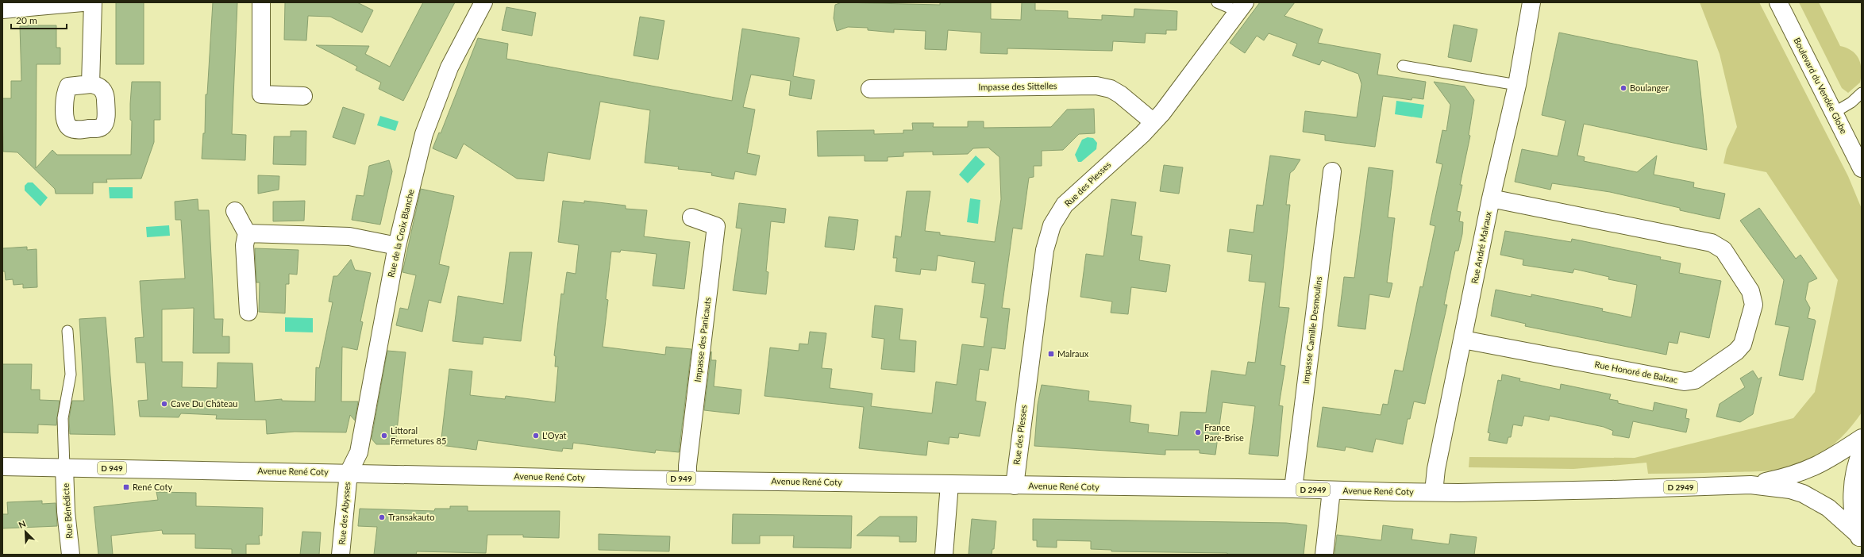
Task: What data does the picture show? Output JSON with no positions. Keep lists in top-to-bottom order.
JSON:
{
  "streets": {
    "street": [
      "Boulevard du Vendée Globe",
      "Impasse des Sittelles",
      "Rue des Plesses",
      "Rue de la Croix Blanche",
      "Rue André Malraux",
      "Impasse Camille Desmoulins",
      "Impasse des Panicauts",
      "Rue Honoré de Balzac",
      "D 949",
      "Avenue René Coty",
      "D 2949",
      "Rue Bénédicte",
      "Rue des Abysses"
    ]
  },
  "crossings": [
    ["Impasse des Sittelles", "Rue des Plesses"],
    ["Rue des Plesses", "Avenue René Coty"],
    ["Rue de la Croix Blanche", "Avenue René Coty"],
    ["Rue de la Croix Blanche", "Rue des Abysses"],
    ["Rue André Malraux", "Rue Honoré de Balzac"],
    ["Rue André Malraux", "Avenue René Coty"],
    ["Impasse Camille Desmoulins", "Avenue René Coty"],
    ["Impasse des Panicauts", "Avenue René Coty"],
    ["Avenue René Coty", "D 2949"],
    ["Avenue René Coty", "Rue Bénédicte"],
    ["Avenue René Coty", "Rue des Abysses"]
  ],
  "places": {
    "other": [
      "Boulanger",
      "Cave Du Château",
      "France Pare-Brise",
      "Littoral Fermetures 85",
      "L'Oyat",
      "Transakauto"
    ],
    "transit": ["Malraux", "René Coty"]
  },
  "scale_bar": "20 m",
  "north": "top left"
}
